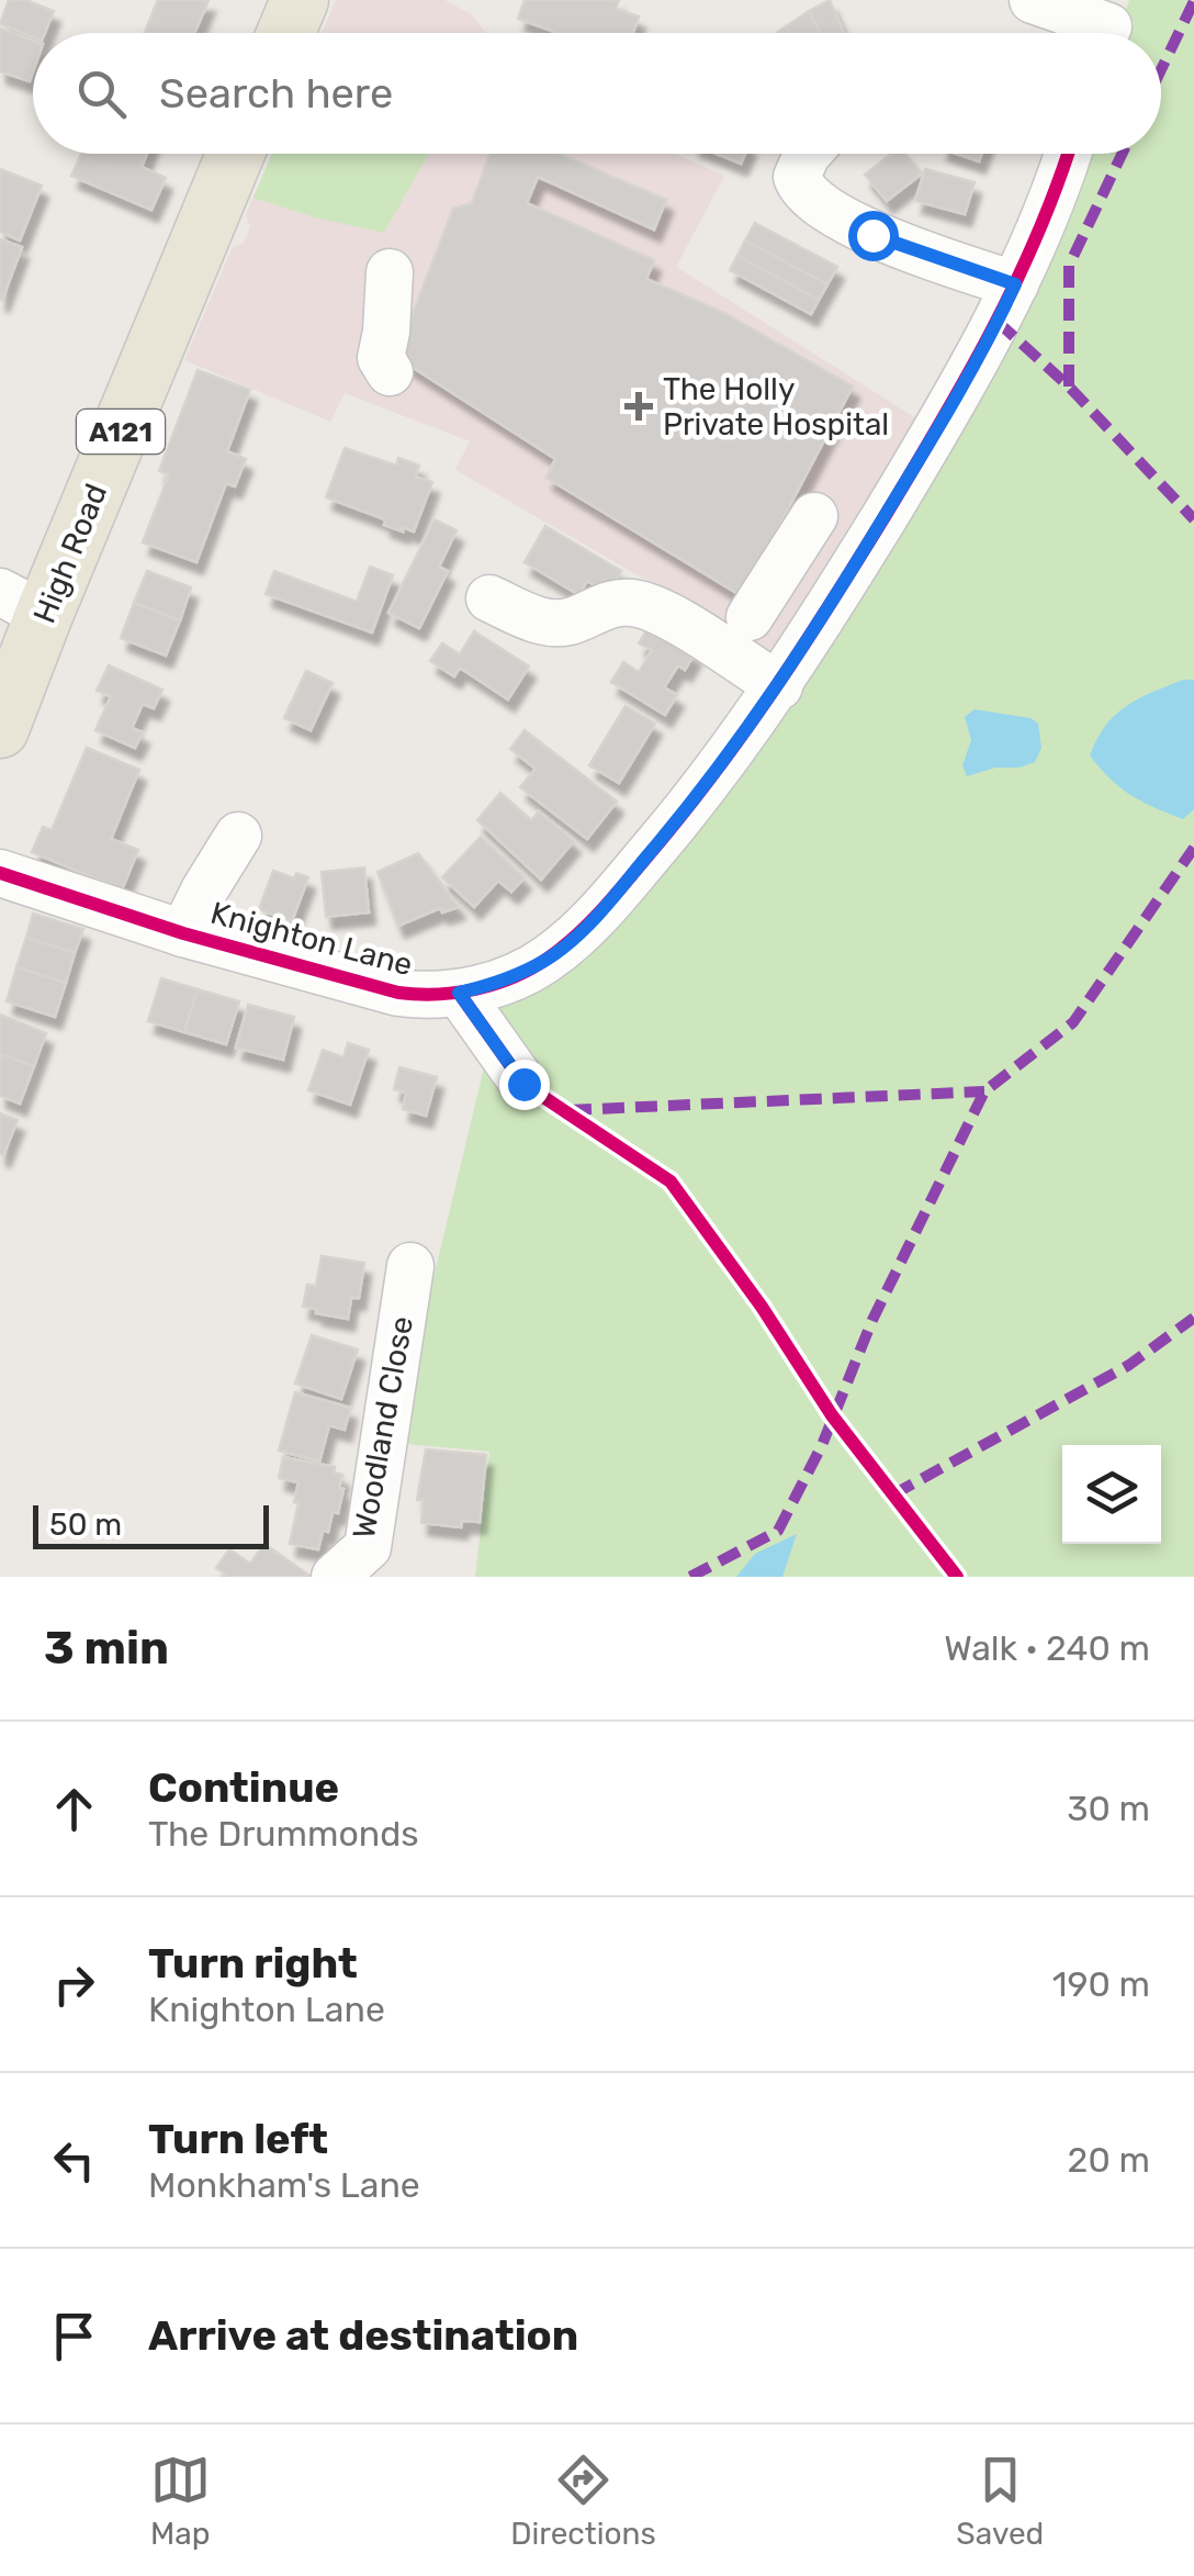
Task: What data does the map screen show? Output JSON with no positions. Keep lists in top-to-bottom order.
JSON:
{
  "streets": {
    "main road": ["A121", "High Road"],
    "street": ["Knighton Lane", "Woodland Close"]
  },
  "places": {
    "health": ["The Holly Private Hospital"]
  },
  "scale_bar": "50 m",
  "page": {
    "search": "Search here",
    "scale": "50 m",
    "heading": ["3 min", "Walk · 240 m"],
    "list": [
      ["Continue", "The Drummonds", "30 m"],
      ["Turn right", "Knighton Lane", "190 m"],
      ["Turn left", "Monkham's Lane", "20 m"],
      "Arrive at destination"
    ],
    "nav": ["Map", "Directions", "Saved"]
  }
}
